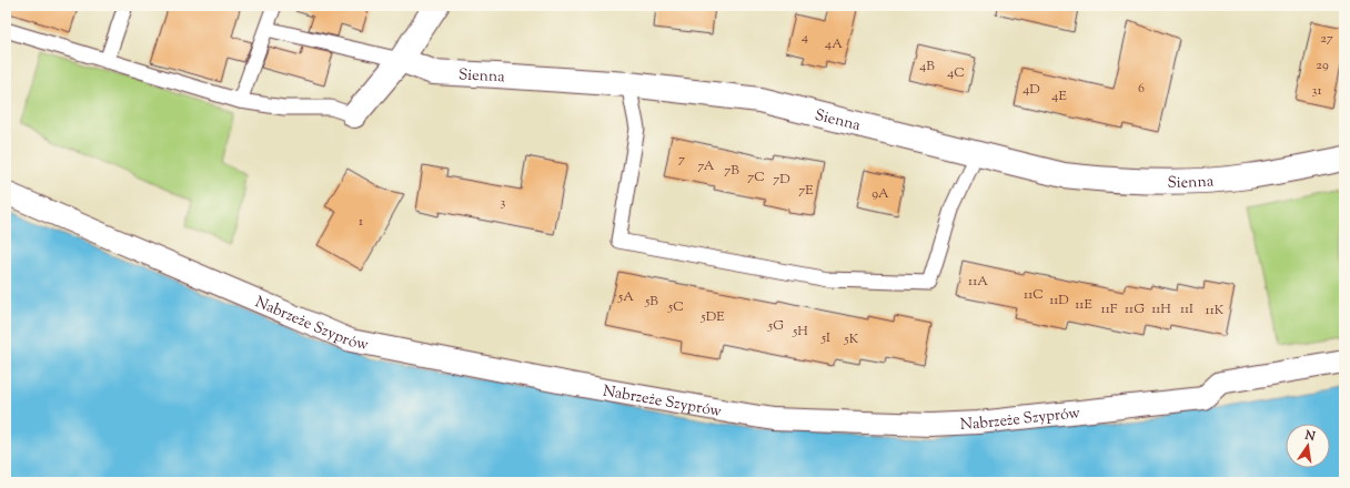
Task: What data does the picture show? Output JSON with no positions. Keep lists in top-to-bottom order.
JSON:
{
  "streets": {
    "street": ["Sienna", "Nabrzeże Szyprów"]
  },
  "house_numbers": [
    "4",
    "27",
    "4A",
    "29",
    "4B",
    "4C",
    "6",
    "4D",
    "31",
    "4E",
    "7",
    "7A",
    "7B",
    "7C",
    "7D",
    "7E",
    "9A",
    "3",
    "1",
    "11A",
    "11C",
    "5A",
    "11D",
    "5B",
    "11E",
    "5C",
    "11F",
    "11G",
    "11H",
    "11I",
    "11K",
    "5DE",
    "5G",
    "5H",
    "5I",
    "5K"
  ],
  "north": "top"
}
